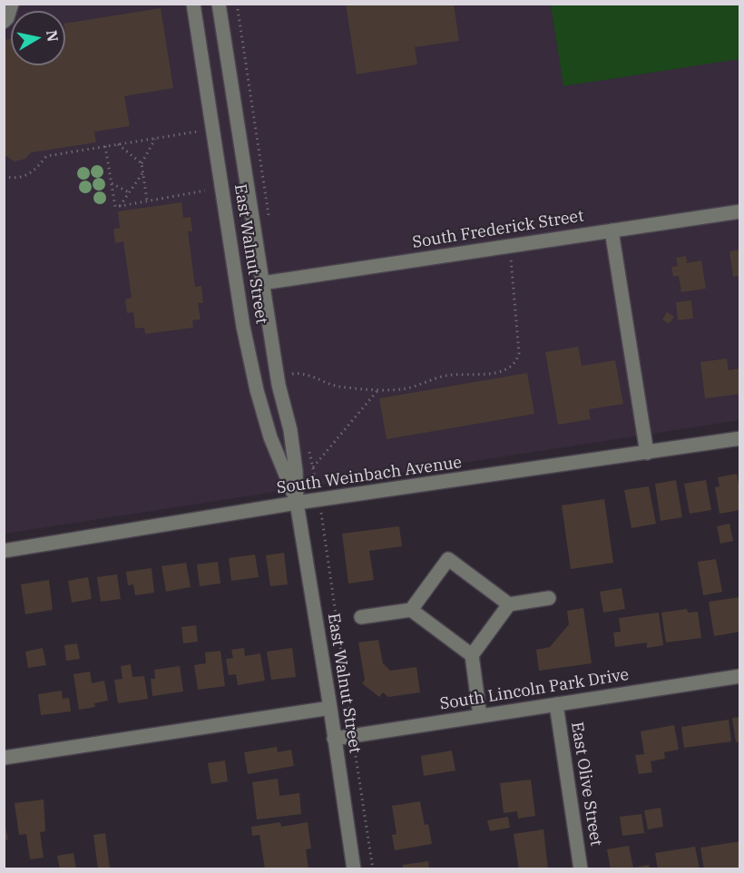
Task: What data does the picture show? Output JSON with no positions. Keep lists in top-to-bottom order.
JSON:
{
  "streets": {
    "street": [
      "South Frederick Street",
      "East Walnut Street",
      "South Weinbach Avenue",
      "South Lincoln Park Drive",
      "East Olive Street"
    ]
  },
  "crossings": [
    ["South Frederick Street", "East Walnut Street"],
    ["East Walnut Street", "South Weinbach Avenue"],
    ["East Walnut Street", "South Lincoln Park Drive"],
    ["South Lincoln Park Drive", "East Olive Street"]
  ],
  "north": "right"
}
